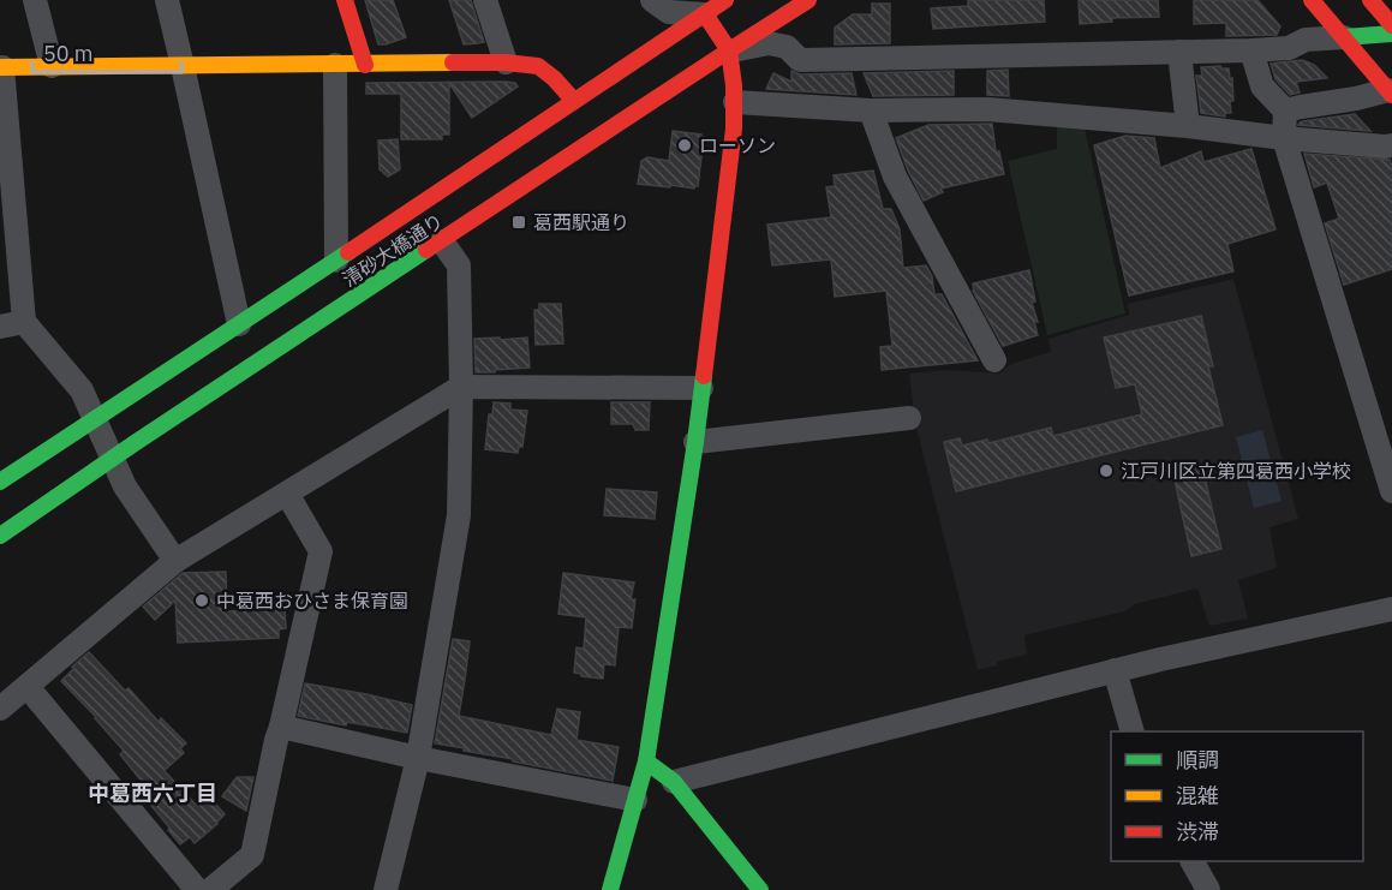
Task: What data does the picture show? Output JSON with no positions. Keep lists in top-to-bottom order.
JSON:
{
  "streets": {
    "main road": ["清砂大橋通り"]
  },
  "districts": ["中葛西六丁目"],
  "places": {
    "other": ["ローソン", "江戸川区立第四葛西小学校", "中葛西おひさま保育園"],
    "transit": ["葛西駅通り"]
  },
  "legend": ["順調", "混雑", "渋滞"],
  "scale_bar": "50 m"
}
